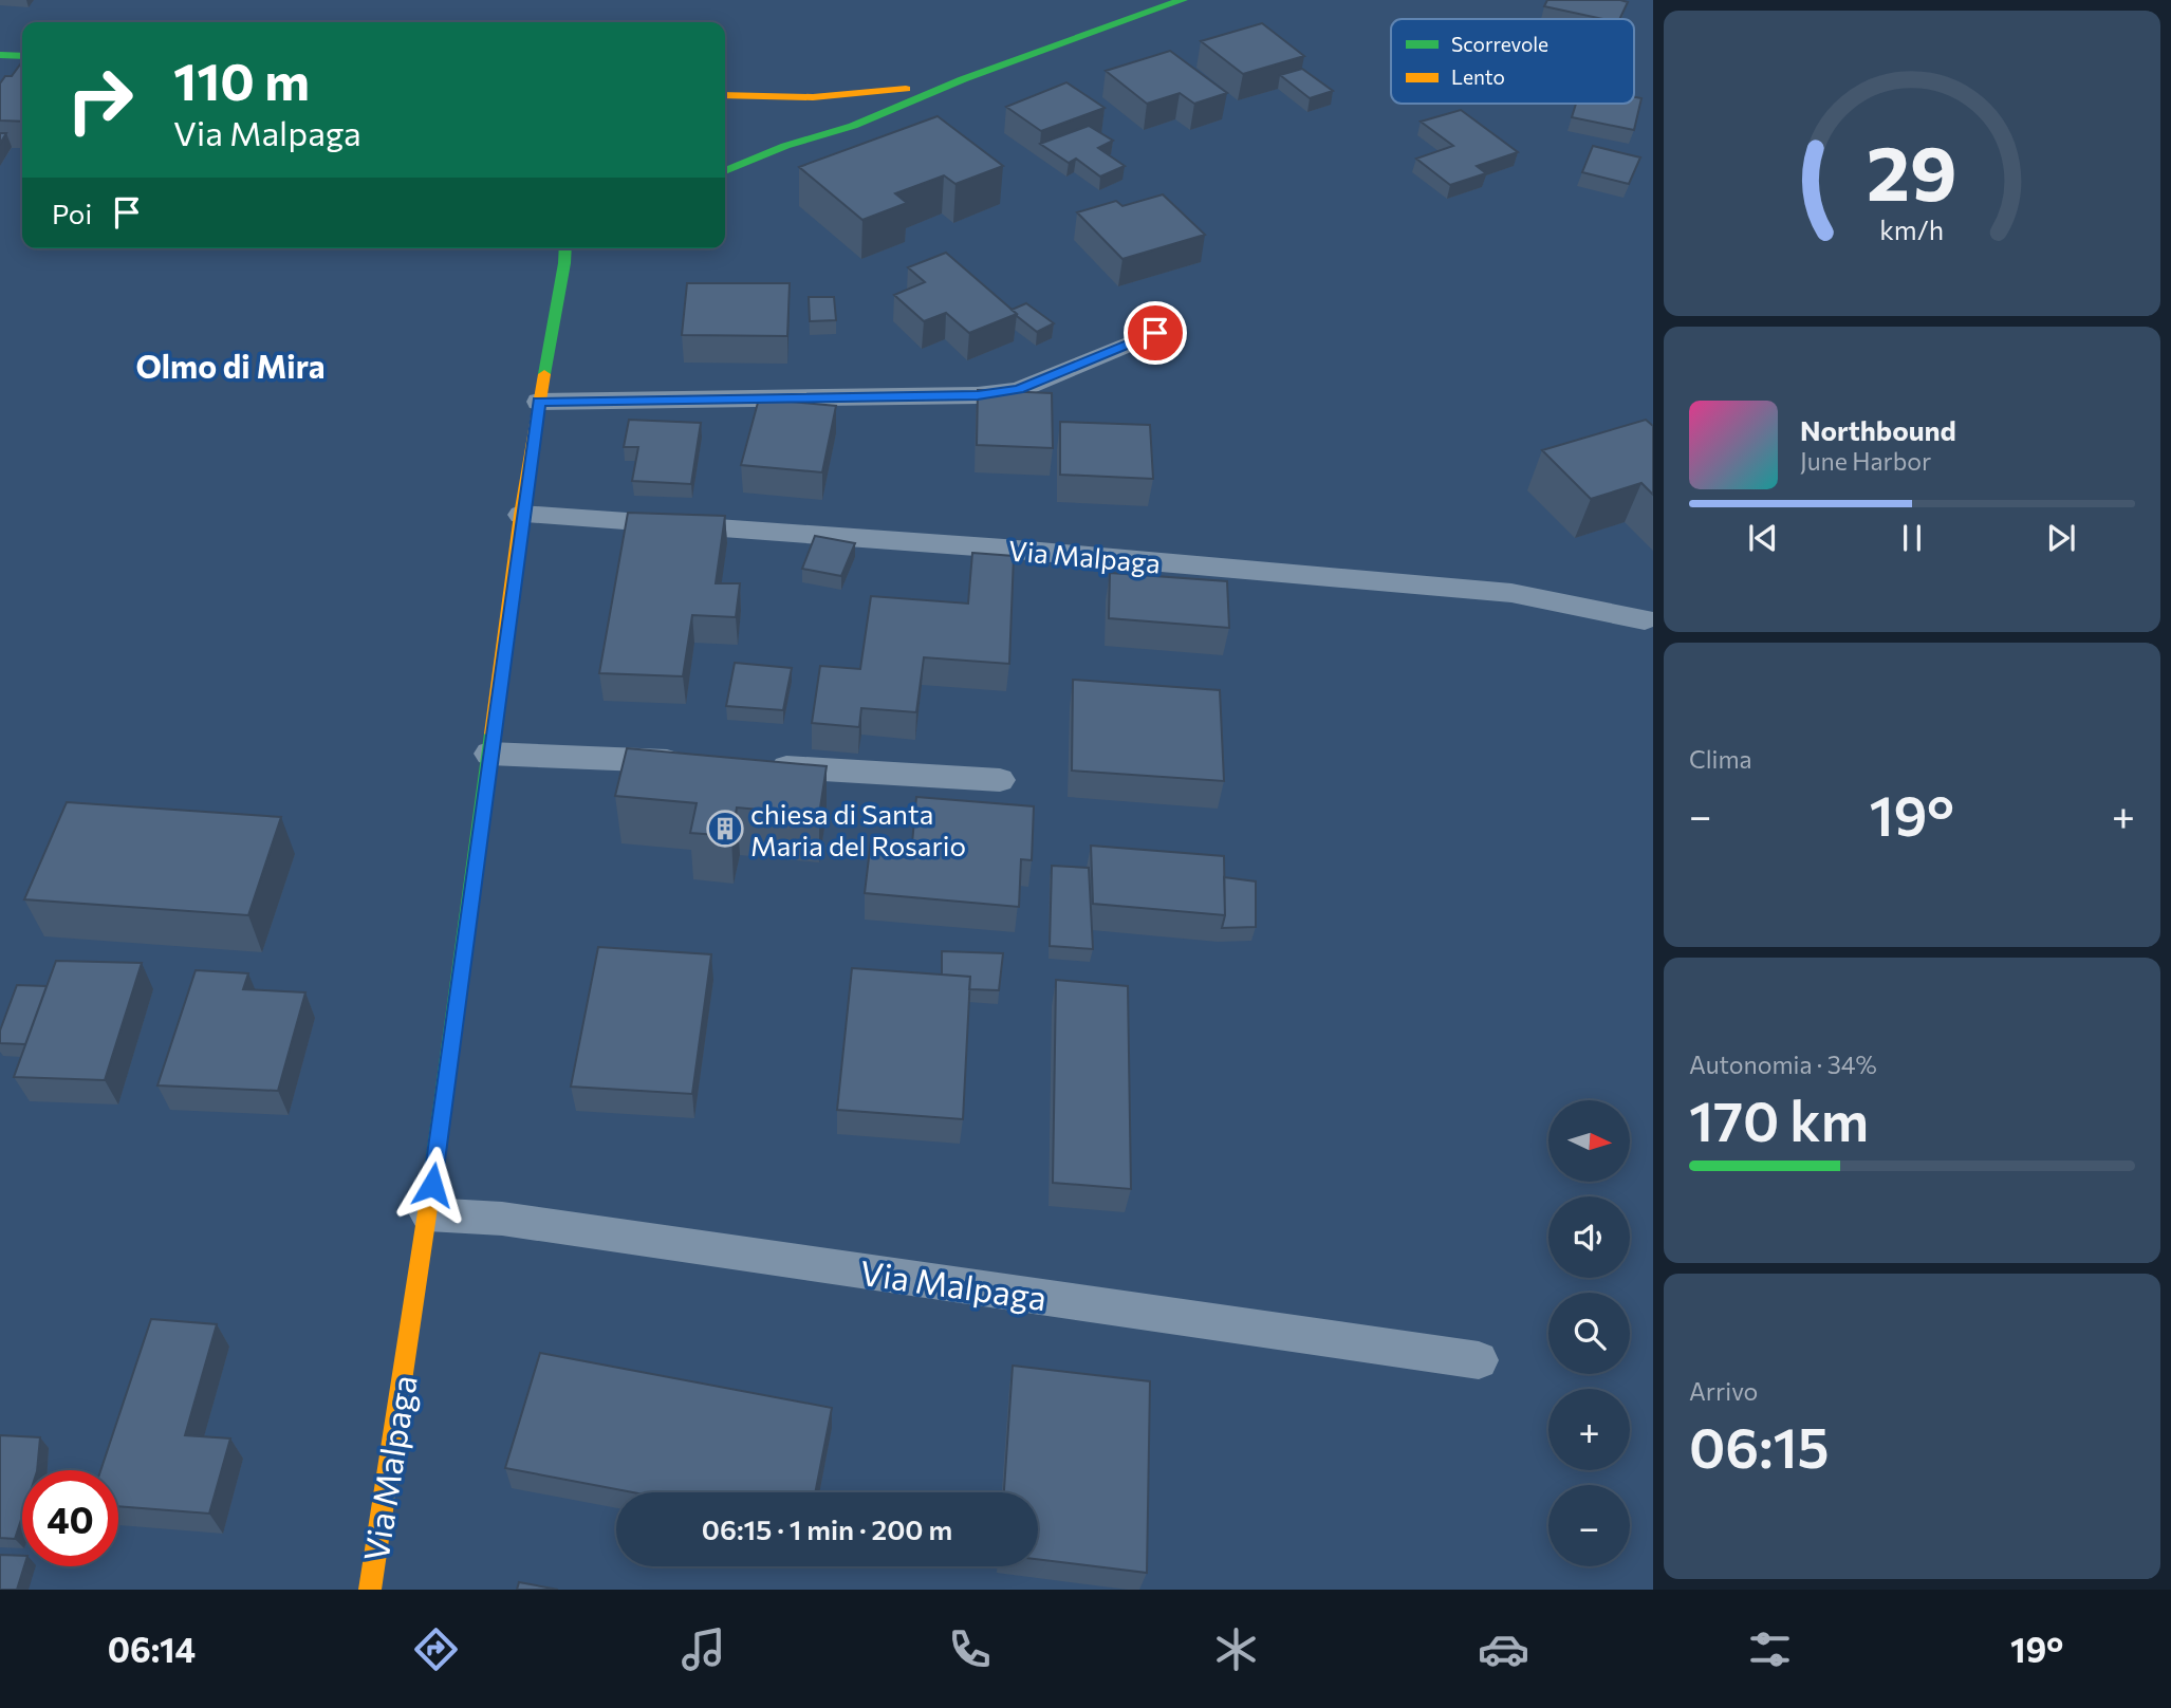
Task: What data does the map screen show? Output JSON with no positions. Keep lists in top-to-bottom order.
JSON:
{
  "streets": {
    "street": ["Via Malpaga"]
  },
  "districts": ["Olmo di Mira"],
  "places": {
    "building": ["chiesa di Santa Maria del Rosario"]
  },
  "legend": ["Scorrevole", "Lento"],
  "north": "right",
  "page": {
    "turn": ["110 m", "Via Malpaga"],
    "then": "Poi",
    "song": ["Northbound", "June Harbor"],
    "tile": [
      "Clima",
      ["Autonomia · 34%", "170 km"],
      ["Arrivo", "06:15"]
    ],
    "heat": ["−", "19°", "+"],
    "map_buttons": ["+", "−"],
    "limit": "40",
    "trip": "06:15 · 1 min · 200 m",
    "tabs": ["06:14", "19°"],
    "gauge": ["29", "km/h"]
  }
}
